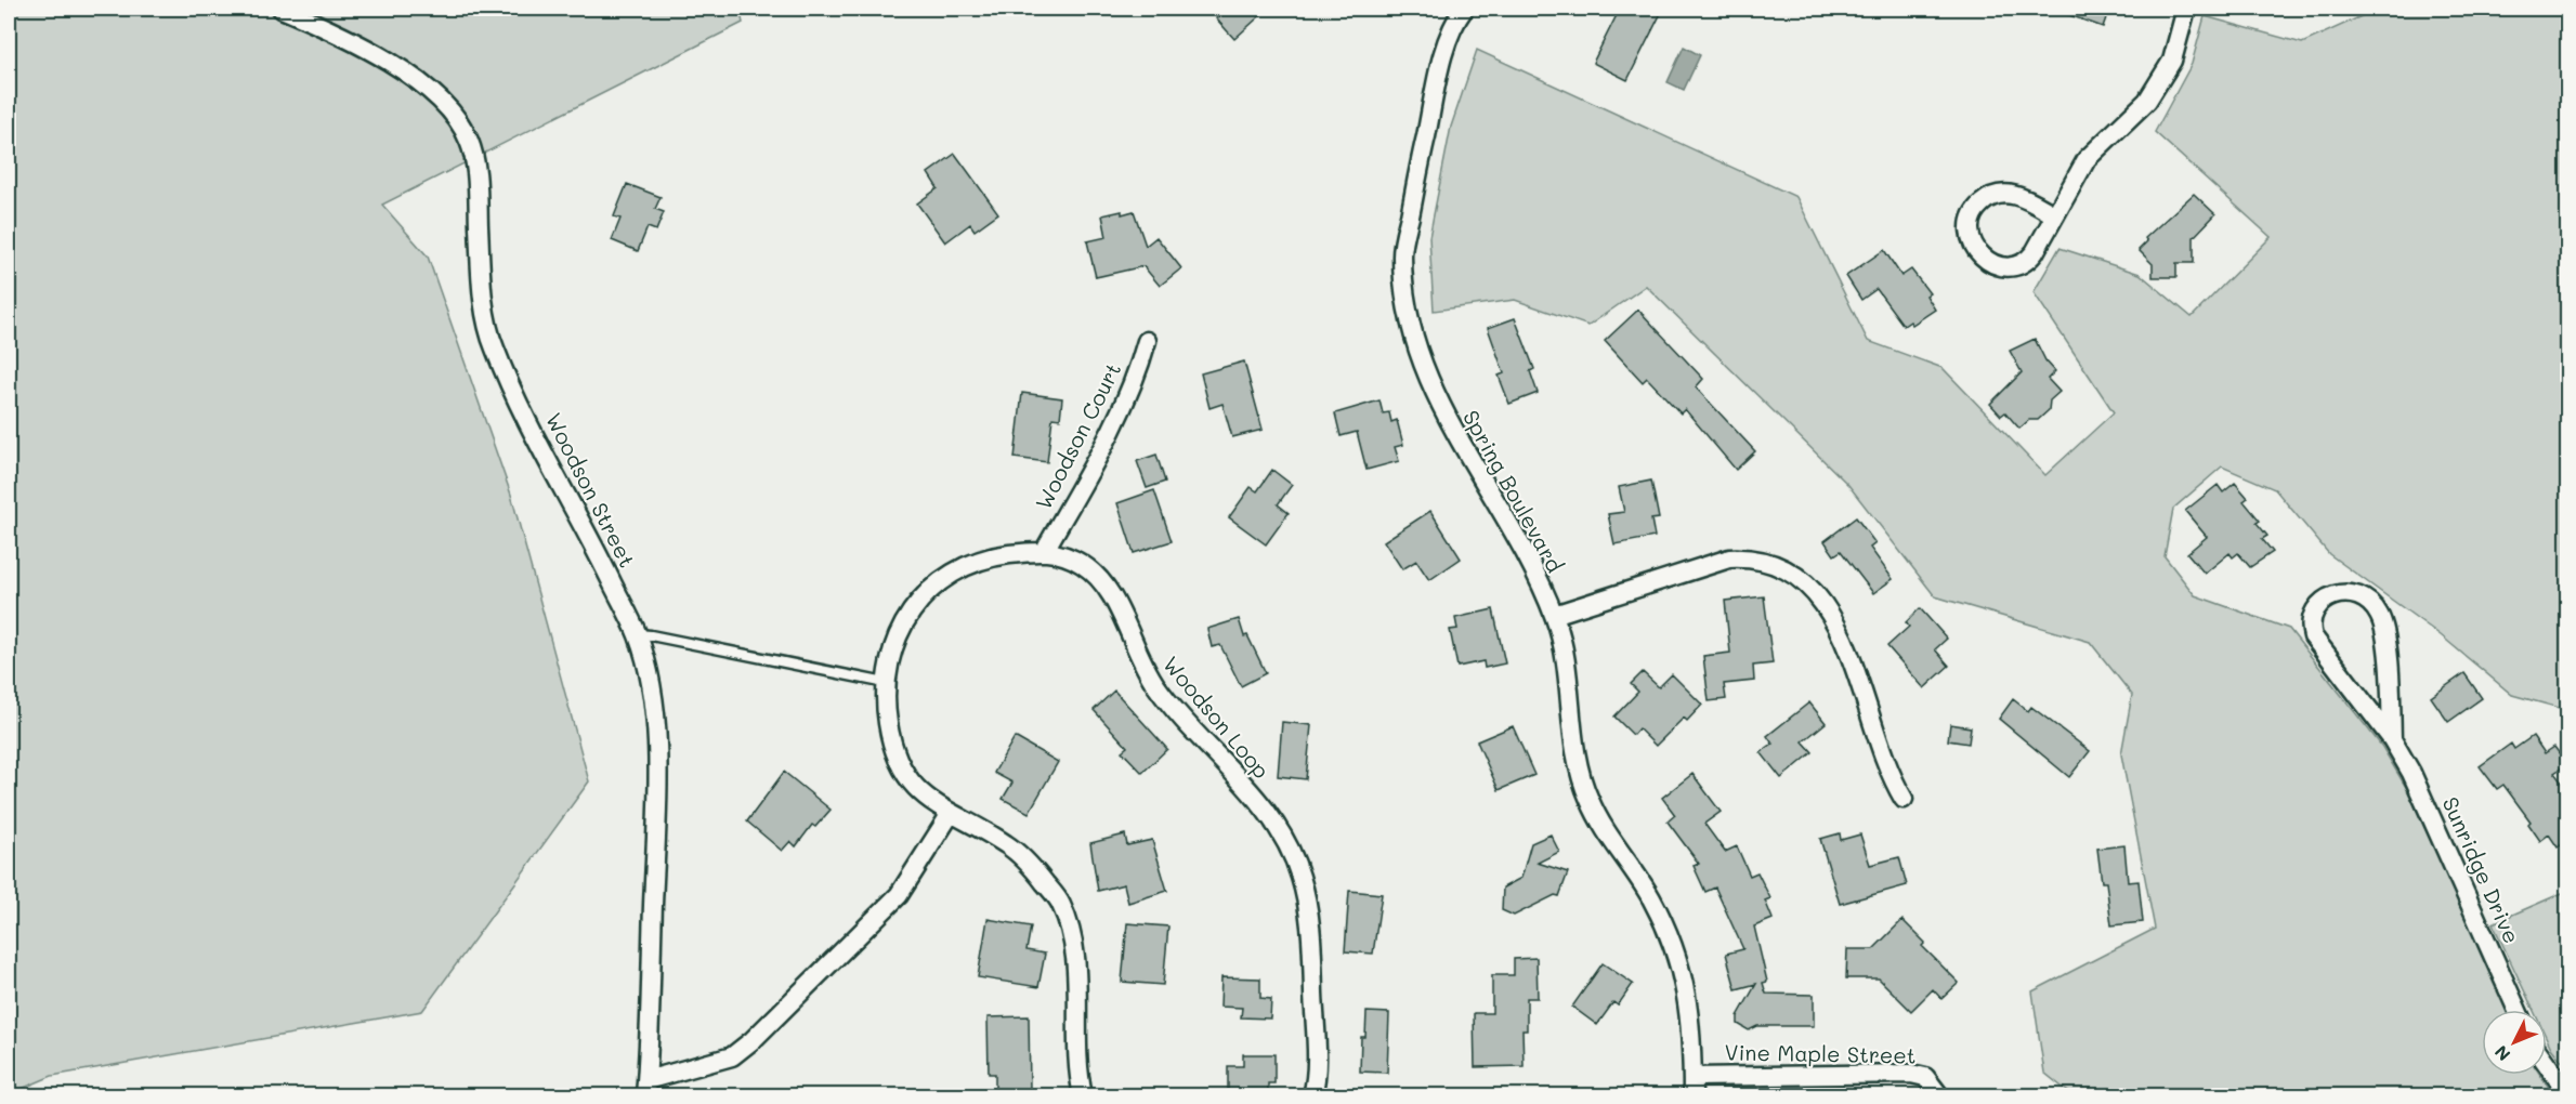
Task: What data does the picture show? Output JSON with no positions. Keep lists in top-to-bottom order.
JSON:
{
  "streets": {
    "street": [
      "Woodson Court",
      "Woodson Street",
      "Spring Boulevard",
      "Woodson Loop",
      "Sunridge Drive",
      "Vine Maple Street"
    ]
  },
  "crossings": [
    ["Woodson Court", "Woodson Loop"],
    ["Spring Boulevard", "Vine Maple Street"]
  ],
  "north": "bottom left"
}
